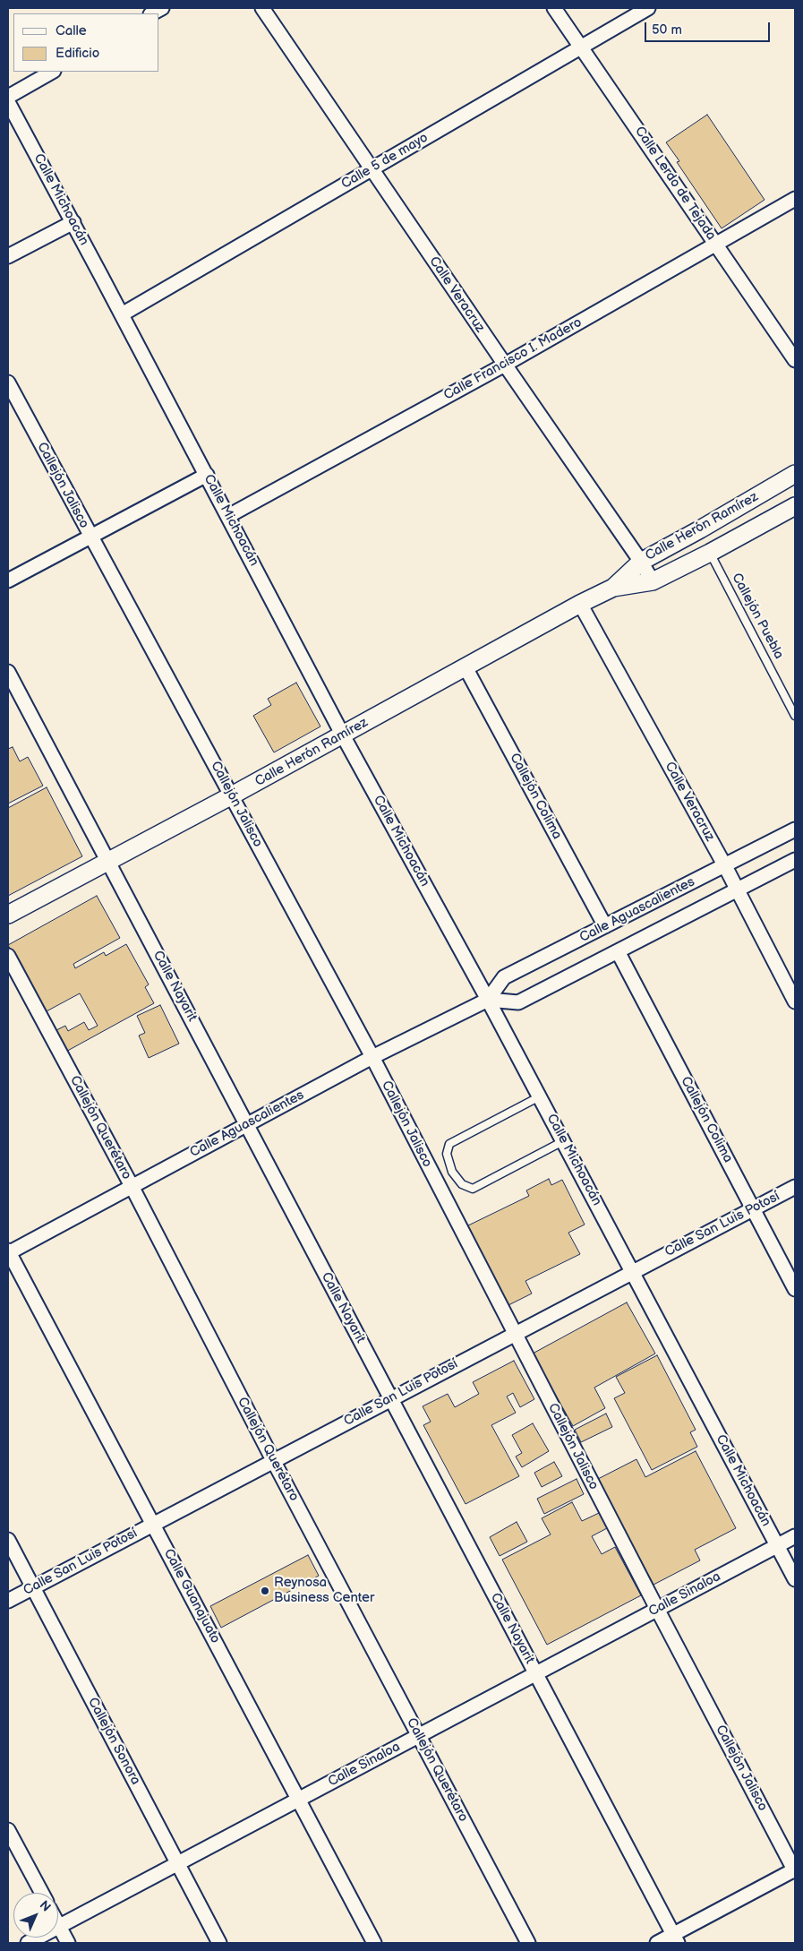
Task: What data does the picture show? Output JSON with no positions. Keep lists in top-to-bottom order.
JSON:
{
  "streets": {
    "street": [
      "Calle 5 de mayo",
      "Calle Lerdo de Tejada",
      "Calle Michoacán",
      "Calle Veracruz",
      "Calle Francisco I. Madero",
      "Callejón Jalisco",
      "Calle Herón Ramírez",
      "Callejón Colima",
      "Calle Aguascalientes",
      "Calle Nayarit",
      "Callejón Querétaro",
      "Calle San Luis Potosí",
      "Calle Sinaloa",
      "Calle Guanajuato",
      "Callejón Sonora"
    ],
    "lane": ["Callejón Puebla"]
  },
  "crossings": [
    ["Calle 5 de mayo", "Calle Lerdo de Tejada"],
    ["Calle 5 de mayo", "Calle Michoacán"],
    ["Calle 5 de mayo", "Calle Veracruz"],
    ["Calle Lerdo de Tejada", "Calle Francisco I. Madero"],
    ["Calle Michoacán", "Calle Francisco I. Madero"],
    ["Calle Michoacán", "Calle Herón Ramírez"],
    ["Calle Michoacán", "Calle Aguascalientes"],
    ["Calle Michoacán", "Calle San Luis Potosí"],
    ["Calle Michoacán", "Calle Sinaloa"],
    ["Calle Veracruz", "Calle Francisco I. Madero"],
    ["Calle Veracruz", "Calle Herón Ramírez"],
    ["Calle Veracruz", "Calle Aguascalientes"],
    ["Callejón Jalisco", "Calle Herón Ramírez"],
    ["Callejón Jalisco", "Calle Aguascalientes"],
    ["Callejón Jalisco", "Calle San Luis Potosí"],
    ["Callejón Jalisco", "Calle Sinaloa"],
    ["Calle Herón Ramírez", "Callejón Puebla"],
    ["Calle Herón Ramírez", "Callejón Colima"],
    ["Calle Herón Ramírez", "Calle Nayarit"],
    ["Callejón Colima", "Calle Aguascalientes"],
    ["Callejón Colima", "Calle San Luis Potosí"],
    ["Calle Aguascalientes", "Calle Nayarit"],
    ["Calle Aguascalientes", "Callejón Querétaro"],
    ["Calle Aguascalientes", "Calle Guanajuato"],
    ["Calle Nayarit", "Calle San Luis Potosí"],
    ["Calle Nayarit", "Calle Sinaloa"],
    ["Callejón Querétaro", "Calle San Luis Potosí"],
    ["Callejón Querétaro", "Calle Sinaloa"],
    ["Calle San Luis Potosí", "Calle Guanajuato"],
    ["Calle San Luis Potosí", "Callejón Sonora"],
    ["Calle Sinaloa", "Calle Guanajuato"],
    ["Calle Sinaloa", "Callejón Sonora"]
  ],
  "places": ["Reynosa Business Center"],
  "legend": ["Calle", "Edificio"],
  "scale_bar": "50 m",
  "north": "top right"
}
